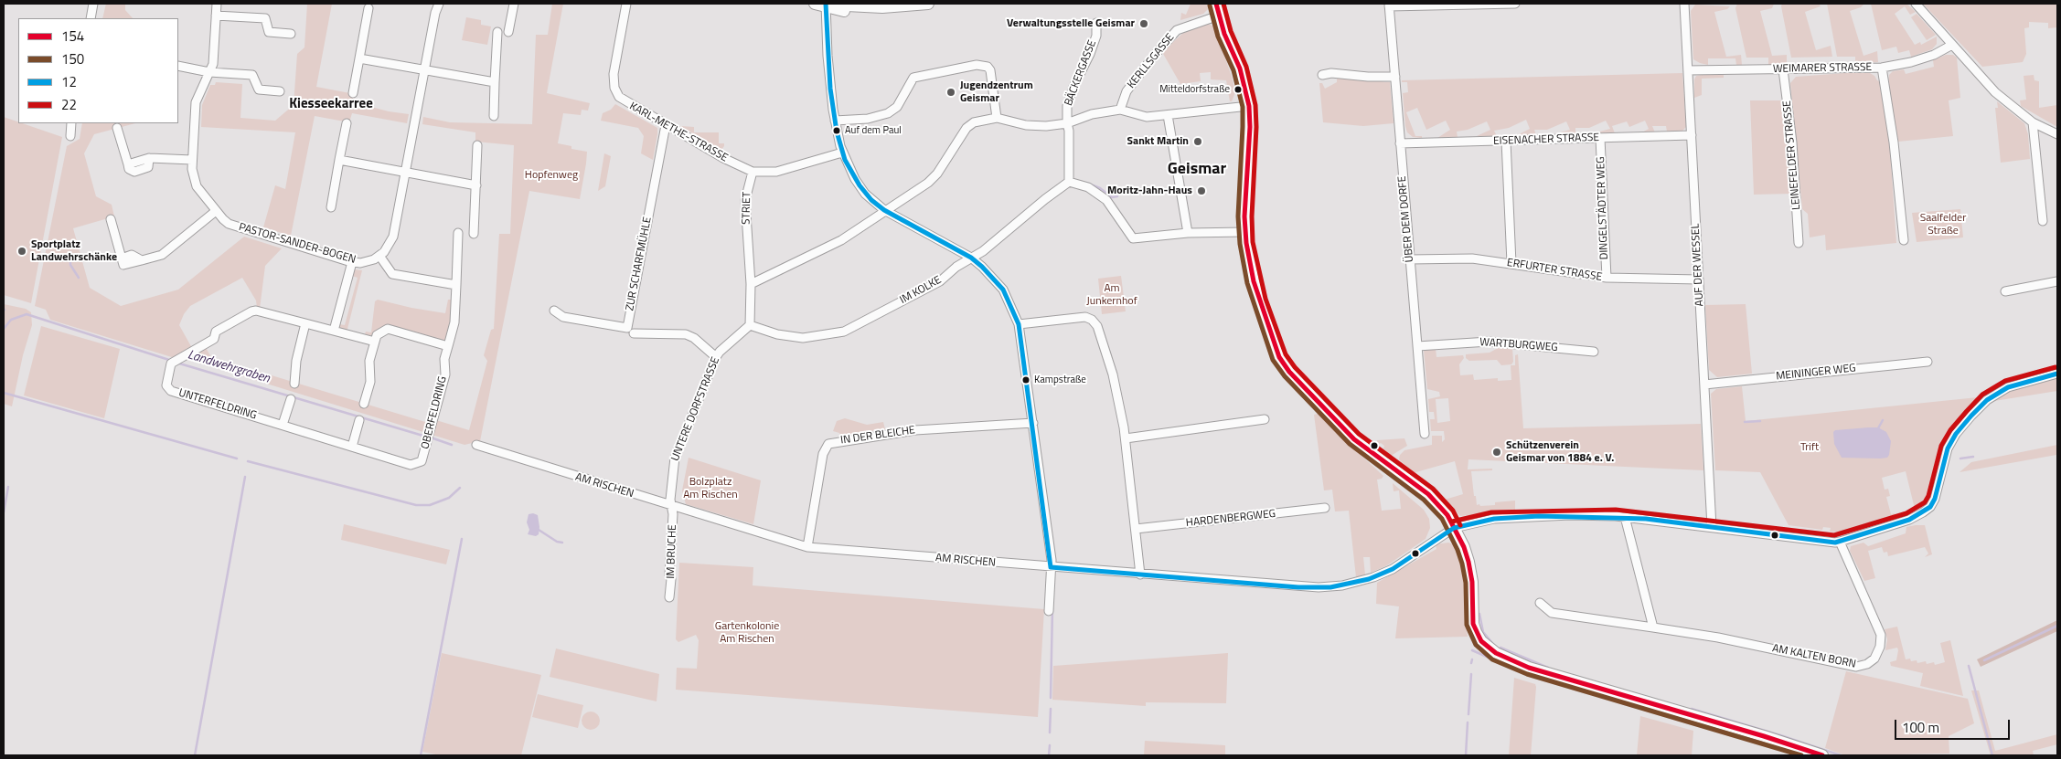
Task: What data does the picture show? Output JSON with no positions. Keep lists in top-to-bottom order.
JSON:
{
  "streets": {
    "street": [
      "KERLLSGASSE",
      "WEIMARER STRASSE",
      "BÄCKERGASSE",
      "KARL-METHE-STRASSE",
      "EISENACHER STRASSE",
      "LEINEFELDER STRASSE",
      "STRIET",
      "DINGELSTÄDTER WEG",
      "ÜBER DEM DORFE",
      "PASTOR-SANDER-BOGEN",
      "ZUR SCHARFMÜHLE",
      "AUF DER WESSEL",
      "ERFURTER STRASSE",
      "IM KOLKE",
      "WARTBURGWEG",
      "MEININGER WEG",
      "UNTERFELDRING",
      "UNTERE DORFSTRASSE",
      "OBERFELDRING",
      "IN DER BLEICHE",
      "AM RISCHEN",
      "HARDENBERGWEG",
      "IM BRUCHE",
      "AM KALTEN BORN"
    ]
  },
  "crossings": [
    ["WEIMARER STRASSE", "LEINEFELDER STRASSE"],
    ["WEIMARER STRASSE", "AUF DER WESSEL"],
    ["KARL-METHE-STRASSE", "STRIET"],
    ["KARL-METHE-STRASSE", "ZUR SCHARFMÜHLE"],
    ["EISENACHER STRASSE", "DINGELSTÄDTER WEG"],
    ["EISENACHER STRASSE", "ÜBER DEM DORFE"],
    ["EISENACHER STRASSE", "AUF DER WESSEL"],
    ["STRIET", "IM KOLKE"],
    ["STRIET", "UNTERE DORFSTRASSE"],
    ["DINGELSTÄDTER WEG", "ERFURTER STRASSE"],
    ["ÜBER DEM DORFE", "ERFURTER STRASSE"],
    ["ÜBER DEM DORFE", "WARTBURGWEG"],
    ["AUF DER WESSEL", "ERFURTER STRASSE"],
    ["AUF DER WESSEL", "MEININGER WEG"],
    ["IM KOLKE", "UNTERE DORFSTRASSE"],
    ["UNTERFELDRING", "OBERFELDRING"],
    ["UNTERE DORFSTRASSE", "AM RISCHEN"],
    ["UNTERE DORFSTRASSE", "IM BRUCHE"],
    ["IN DER BLEICHE", "AM RISCHEN"],
    ["AM RISCHEN", "IM BRUCHE"]
  ],
  "districts": ["Kiesseekarree", "Geismar"],
  "water": ["Landwehrgraben"],
  "parks": [
    "Hopfenweg",
    "Saalfelder Straße",
    "Am Junkernhof",
    "Trift",
    "Bolzplatz Am Rischen",
    "Gartenkolonie Am Rischen"
  ],
  "places": [
    "Verwaltungsstelle Geismar",
    "Mitteldorfstraße",
    "Jugendzentrum Geismar",
    "Auf dem Paul",
    "Sankt Martin",
    "Moritz-Jahn-Haus",
    "Sportplatz Landwehrschänke",
    "Kampstraße",
    "Schützenverein Geismar von 1884 e. V."
  ],
  "lines": [
    "transit line 154",
    "transit line 12",
    "transit line 22",
    "transit line 150"
  ],
  "legend": [
    "154",
    "150",
    "12",
    "22"
  ],
  "scale_bar": "100 m"
}
